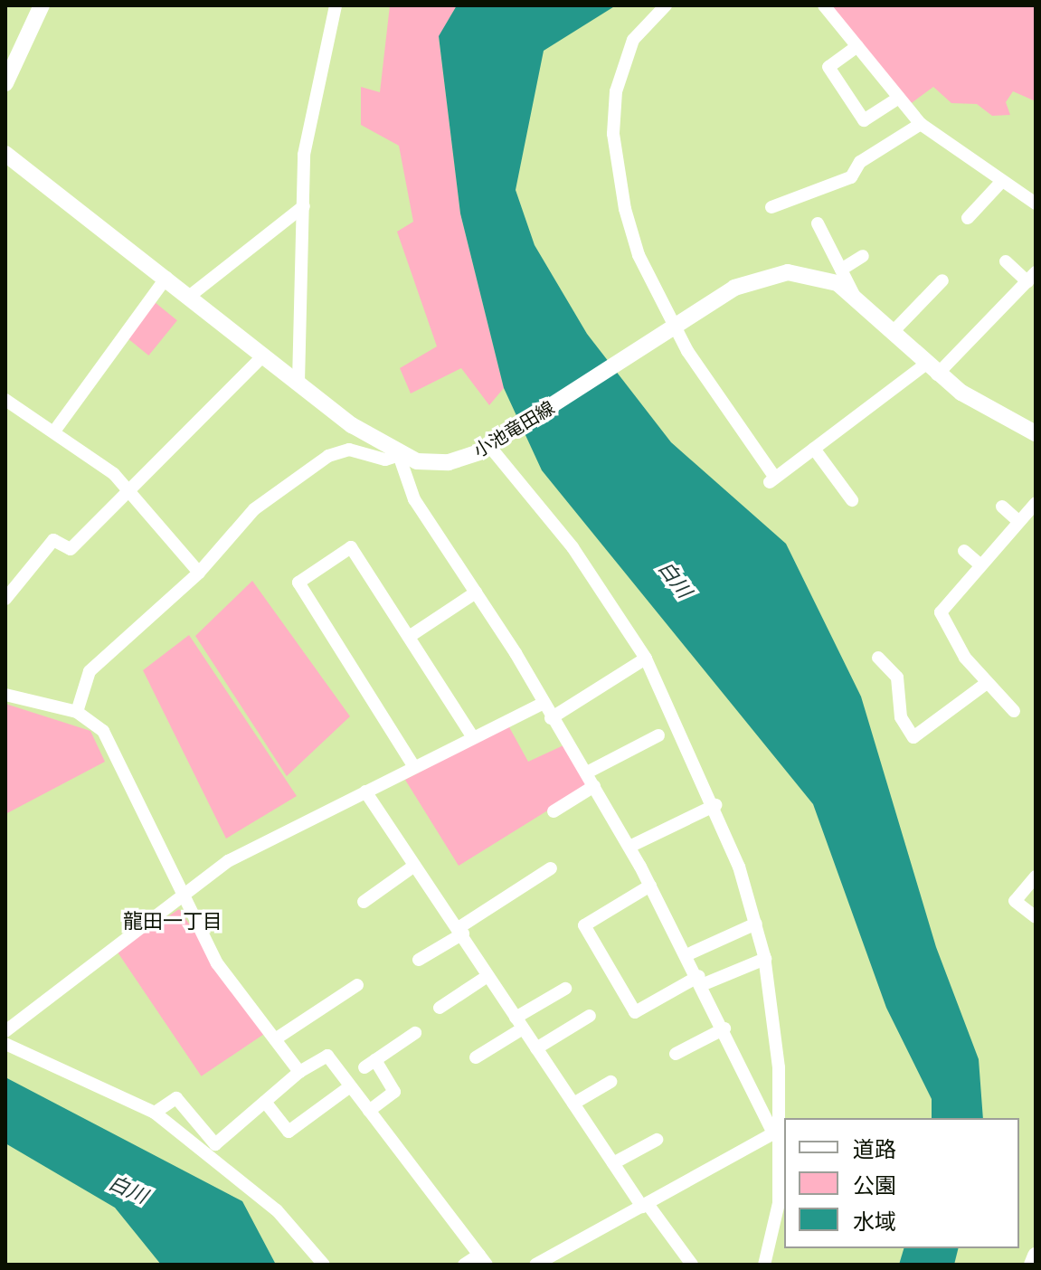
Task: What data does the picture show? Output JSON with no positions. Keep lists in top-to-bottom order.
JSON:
{
  "streets": {
    "main road": ["小池竜田線"]
  },
  "districts": ["龍田一丁目"],
  "water": ["白川"],
  "legend": ["道路", "公園", "水域"]
}
